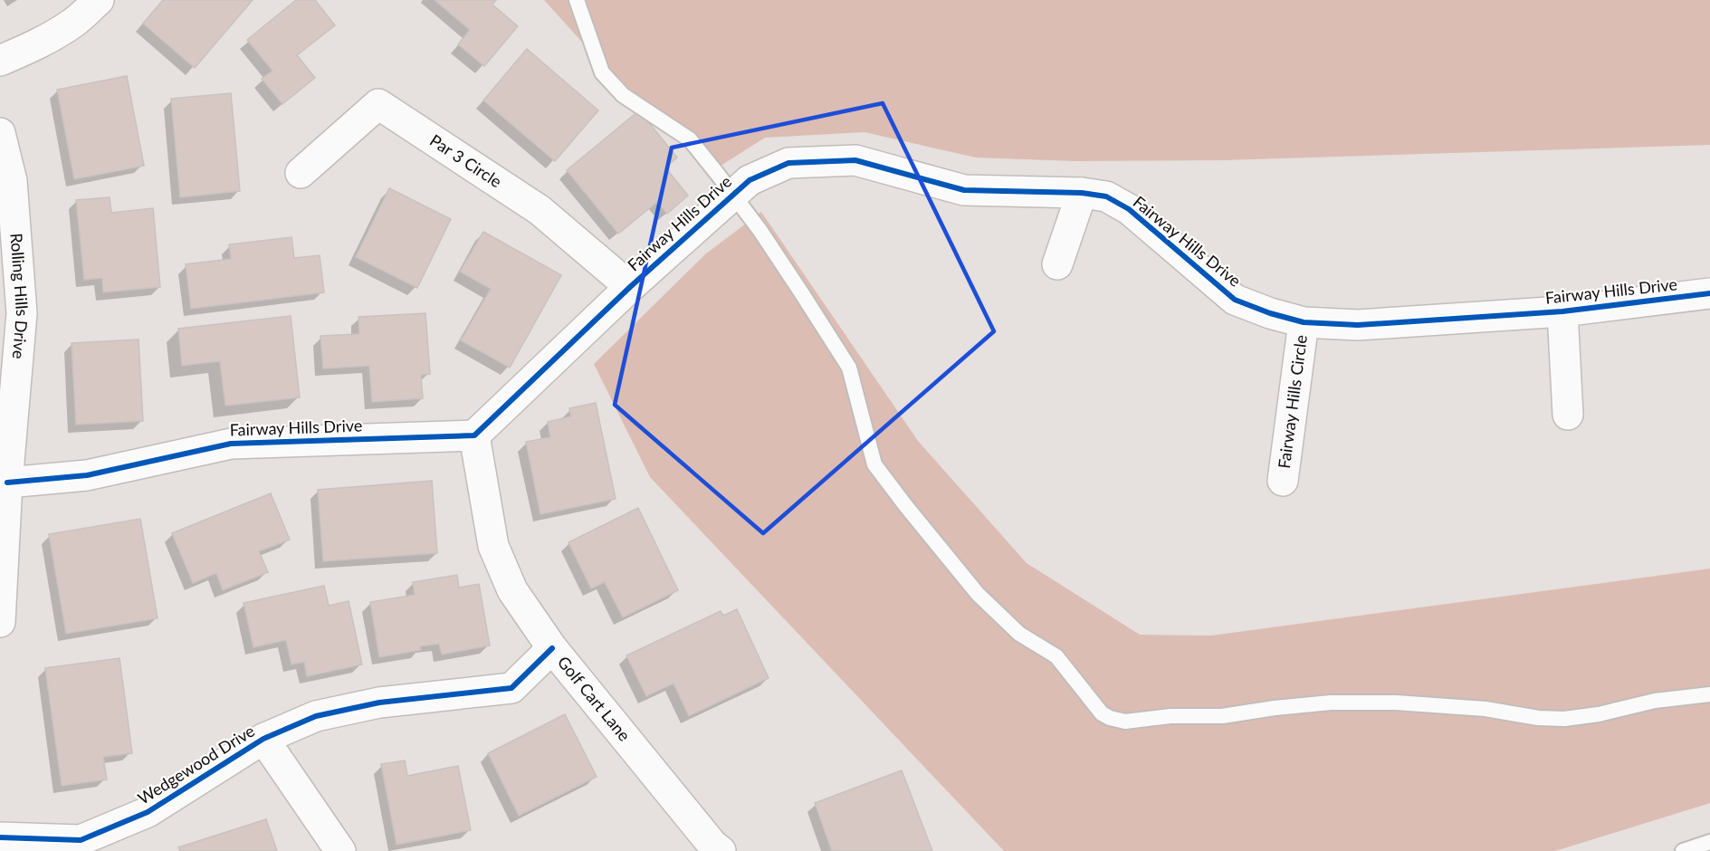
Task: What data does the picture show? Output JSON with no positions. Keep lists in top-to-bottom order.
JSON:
{
  "streets": {
    "street": [
      "Par 3 Circle",
      "Fairway Hills Drive",
      "Rolling Hills Drive",
      "Fairway Hills Circle",
      "Golf Cart Lane",
      "Wedgewood Drive"
    ]
  },
  "crossings": [
    ["Par 3 Circle", "Fairway Hills Drive"],
    ["Fairway Hills Drive", "Rolling Hills Drive"],
    ["Fairway Hills Drive", "Fairway Hills Circle"],
    ["Fairway Hills Drive", "Golf Cart Lane"],
    ["Golf Cart Lane", "Wedgewood Drive"]
  ]
}
